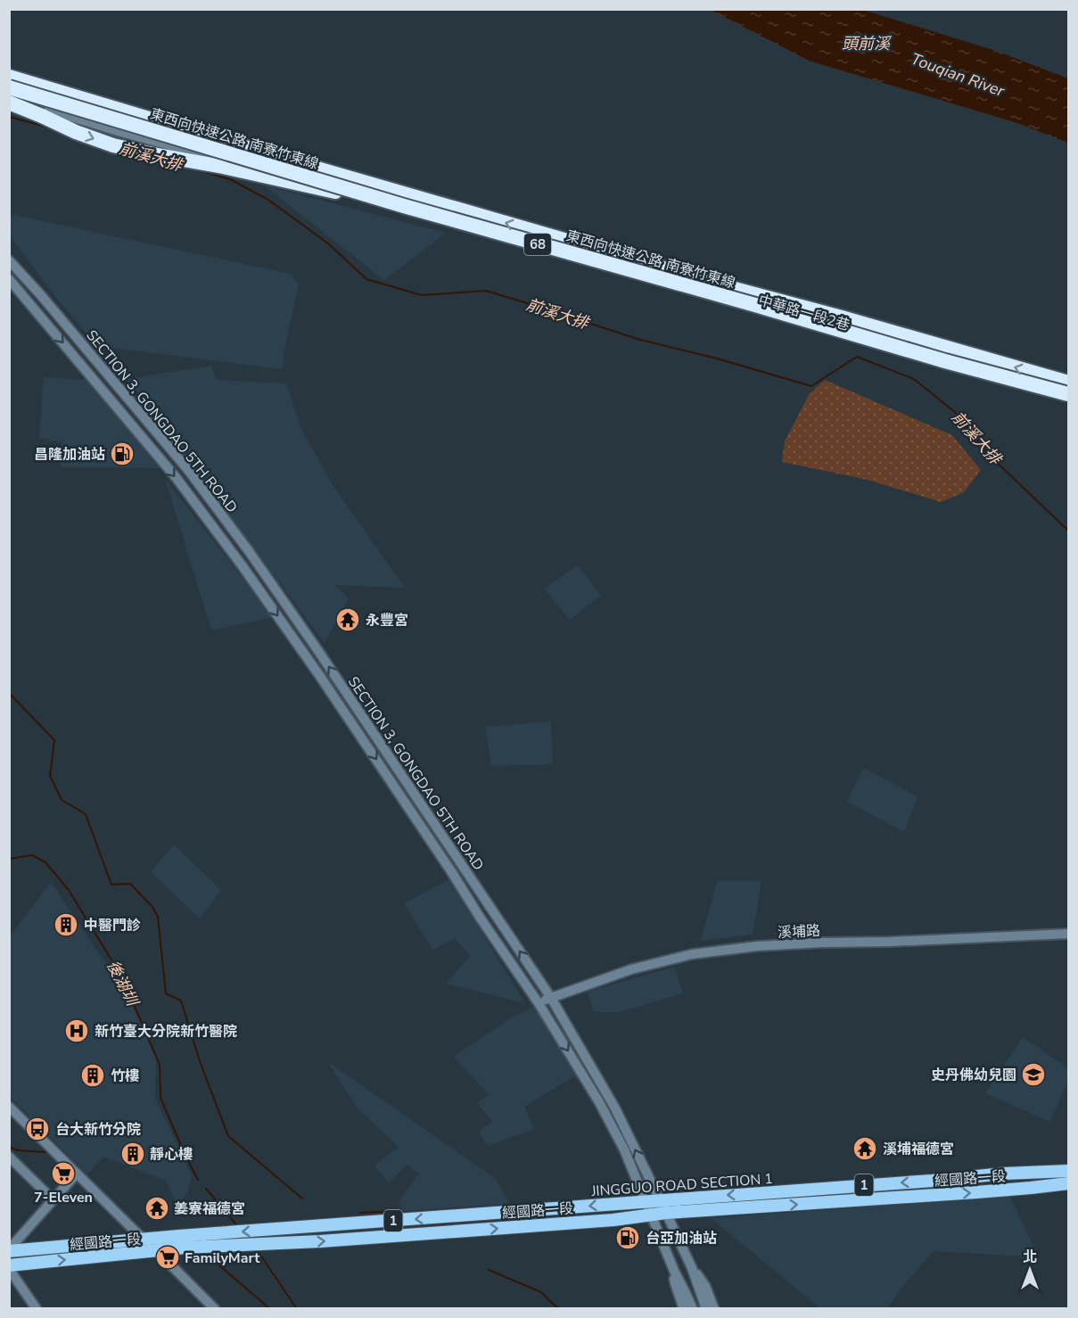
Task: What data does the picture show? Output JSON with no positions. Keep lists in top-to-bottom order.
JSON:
{
  "streets": {
    "highway": ["東西向快速公路 南寮竹東線", "68"],
    "main road": ["經國路一段", "JINGGUO ROAD SECTION 1", "1"],
    "street": ["中華路一段2巷", "SECTION 3, GONGDAO 5TH ROAD", "溪埔路"]
  },
  "crossings": [
    ["SECTION 3, GONGDAO 5TH ROAD", "溪埔路"],
    ["SECTION 3, GONGDAO 5TH ROAD", "經國路一段"],
    ["SECTION 3, GONGDAO 5TH ROAD", "JINGGUO ROAD SECTION 1"]
  ],
  "one_way": ["經國路一段", "JINGGUO ROAD SECTION 1"],
  "water": [
    "頭前溪",
    "Touqian River",
    "前溪大排",
    "後湖圳"
  ],
  "places": {
    "fuel station": ["昌隆加油站", "台亞加油站"],
    "temple": ["永豐宮", "溪埔福德宮", "姜寮福德宮"],
    "building": ["中醫門診", "竹樓", "靜心樓"],
    "hospital": ["新竹臺大分院新竹醫院"],
    "school or university": ["史丹佛幼兒園"],
    "bus stop": ["台大新竹分院"],
    "supermarket": ["7-Eleven", "FamilyMart"]
  },
  "north": "top"
}
